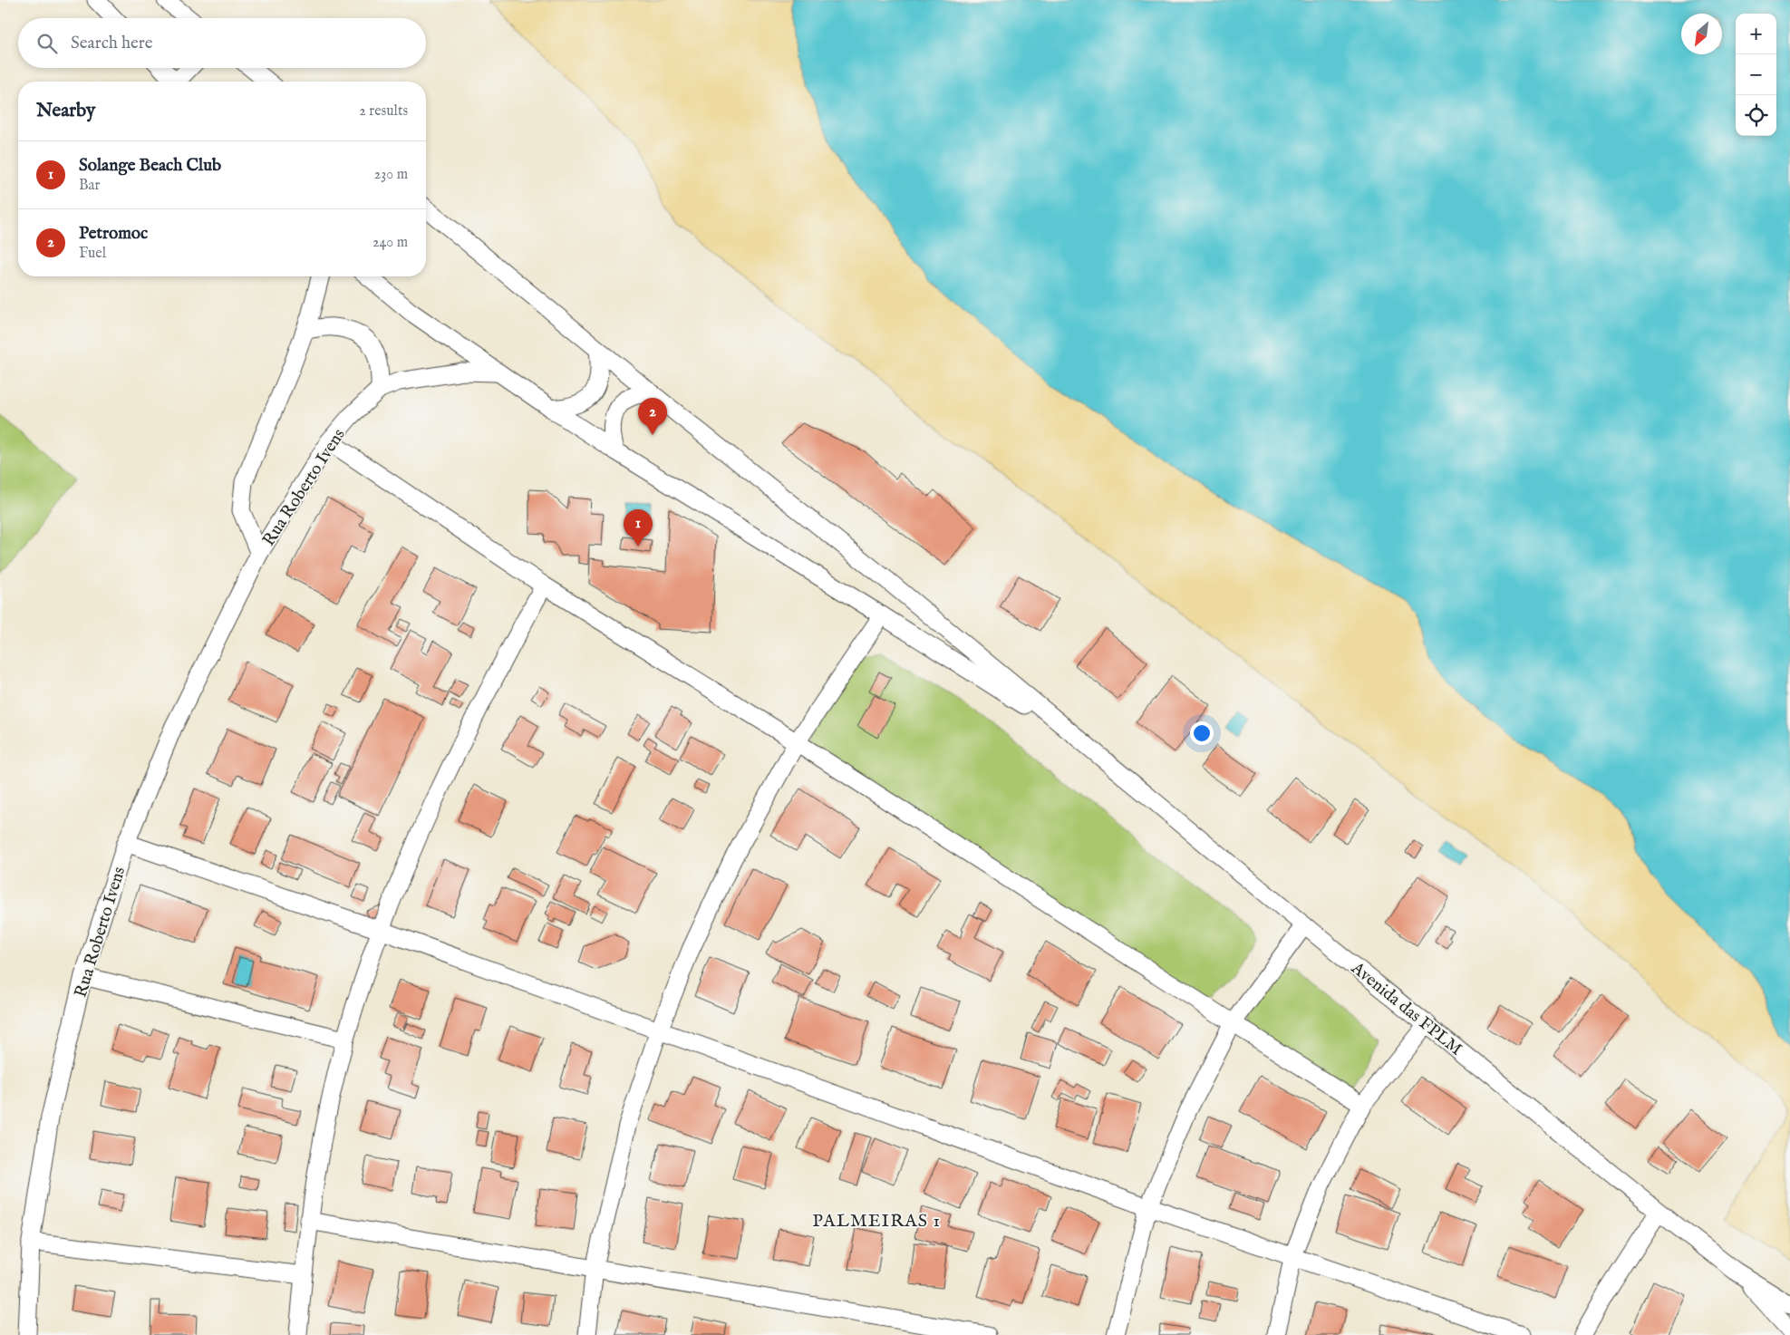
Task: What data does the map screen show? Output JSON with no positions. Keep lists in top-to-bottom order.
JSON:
{
  "streets": {
    "street": ["Rua Roberto Ivens", "Avenida das FPLM"]
  },
  "districts": ["PALMEIRAS 1"],
  "north": "bottom left",
  "page": {
    "map_buttons": ["+", "−"],
    "search": "Search here",
    "heading": ["Nearby", "2 results"],
    "list": [
      {
        "mark": "1",
        "name": "Solange Beach Club",
        "note": "Bar",
        "value": "230 m"
      },
      {
        "mark": "2",
        "name": "Petromoc",
        "note": "Fuel",
        "value": "240 m"
      }
    ],
    "pins": ["2", "1"]
  }
}
